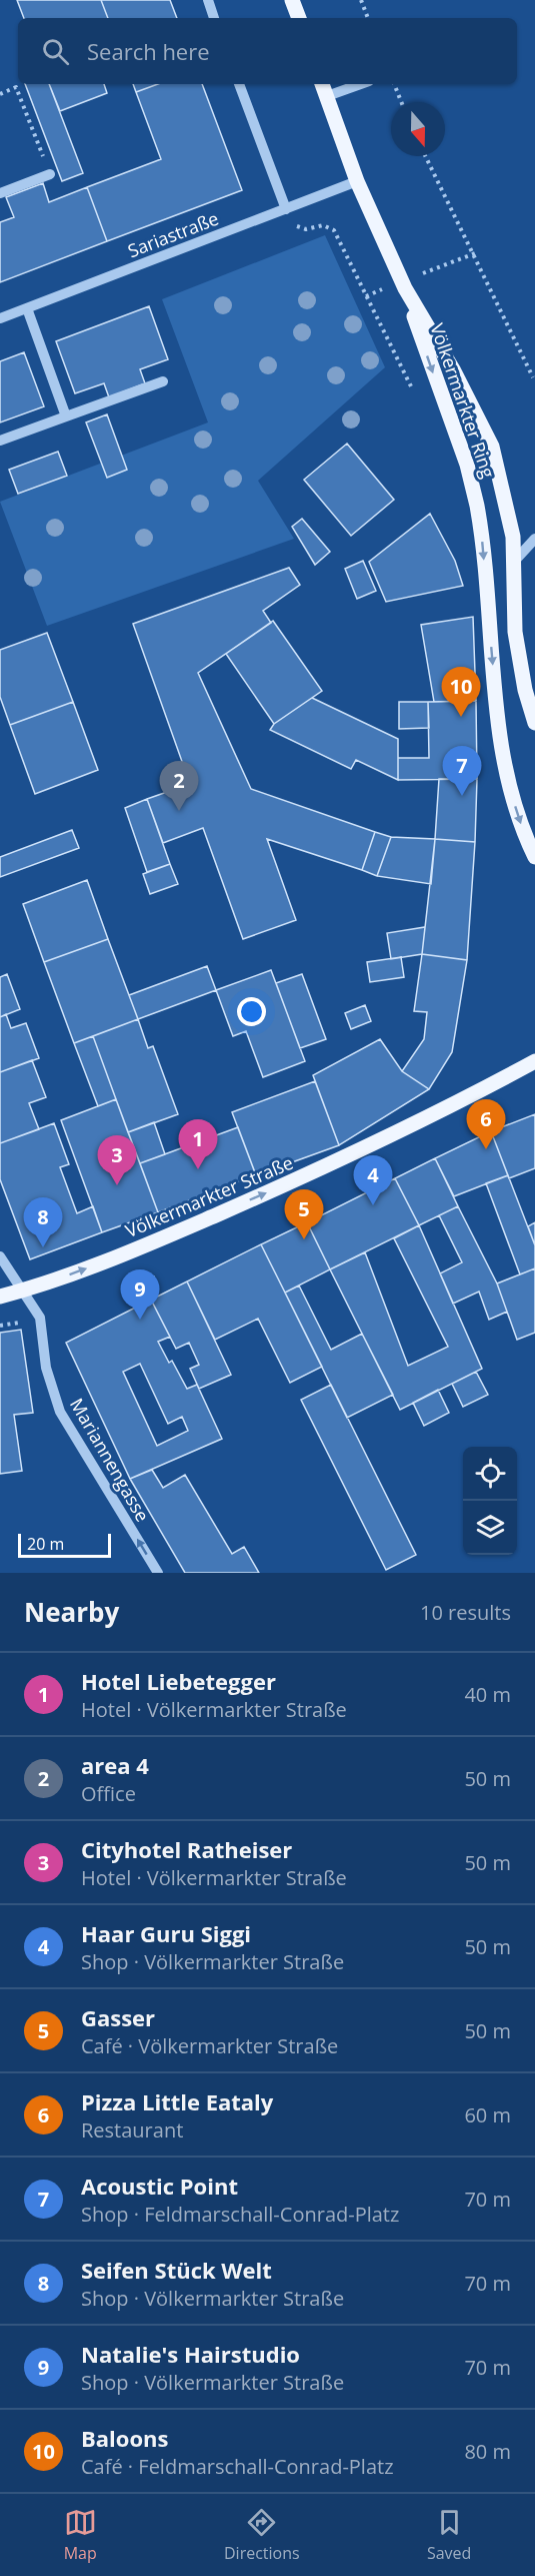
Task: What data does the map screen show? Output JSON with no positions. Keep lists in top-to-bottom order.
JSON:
{
  "streets": {
    "main road": ["Völkermarkter Ring", "Völkermarkter Straße"],
    "street": ["Sariastraße", "Mariannengasse"]
  },
  "crossings": [
    ["Sariastraße", "Völkermarkter Ring"],
    ["Völkermarkter Straße", "Mariannengasse"]
  ],
  "one_way": ["Völkermarkter Straße", "Mariannengasse"],
  "scale_bar": "20 m",
  "north": "bottom",
  "page": {
    "search": "Search here",
    "pins": [
      "10",
      "7",
      "2",
      "6",
      "1",
      "3",
      "4",
      "5",
      "8",
      "9"
    ],
    "scale": "20 m",
    "heading": ["Nearby", "10 results"],
    "list": [
      {
        "mark": "1",
        "name": "Hotel Liebetegger",
        "note": "Hotel · Völkermarkter Straße",
        "value": "40 m"
      },
      {
        "mark": "2",
        "name": "area 4",
        "note": "Office",
        "value": "50 m"
      },
      {
        "mark": "3",
        "name": "Cityhotel Ratheiser",
        "note": "Hotel · Völkermarkter Straße",
        "value": "50 m"
      },
      {
        "mark": "4",
        "name": "Haar Guru Siggi",
        "note": "Shop · Völkermarkter Straße",
        "value": "50 m"
      },
      {
        "mark": "5",
        "name": "Gasser",
        "note": "Café · Völkermarkter Straße",
        "value": "50 m"
      },
      {
        "mark": "6",
        "name": "Pizza Little Eataly",
        "note": "Restaurant",
        "value": "60 m"
      },
      {
        "mark": "7",
        "name": "Acoustic Point",
        "note": "Shop · Feldmarschall-Conrad-Platz",
        "value": "70 m"
      },
      {
        "mark": "8",
        "name": "Seifen Stück Welt",
        "note": "Shop · Völkermarkter Straße",
        "value": "70 m"
      },
      {
        "mark": "9",
        "name": "Natalie's Hairstudio",
        "note": "Shop · Völkermarkter Straße",
        "value": "70 m"
      },
      {
        "mark": "10",
        "name": "Baloons",
        "note": "Café · Feldmarschall-Conrad-Platz",
        "value": "80 m"
      }
    ],
    "nav": ["Map", "Directions", "Saved"]
  }
}
